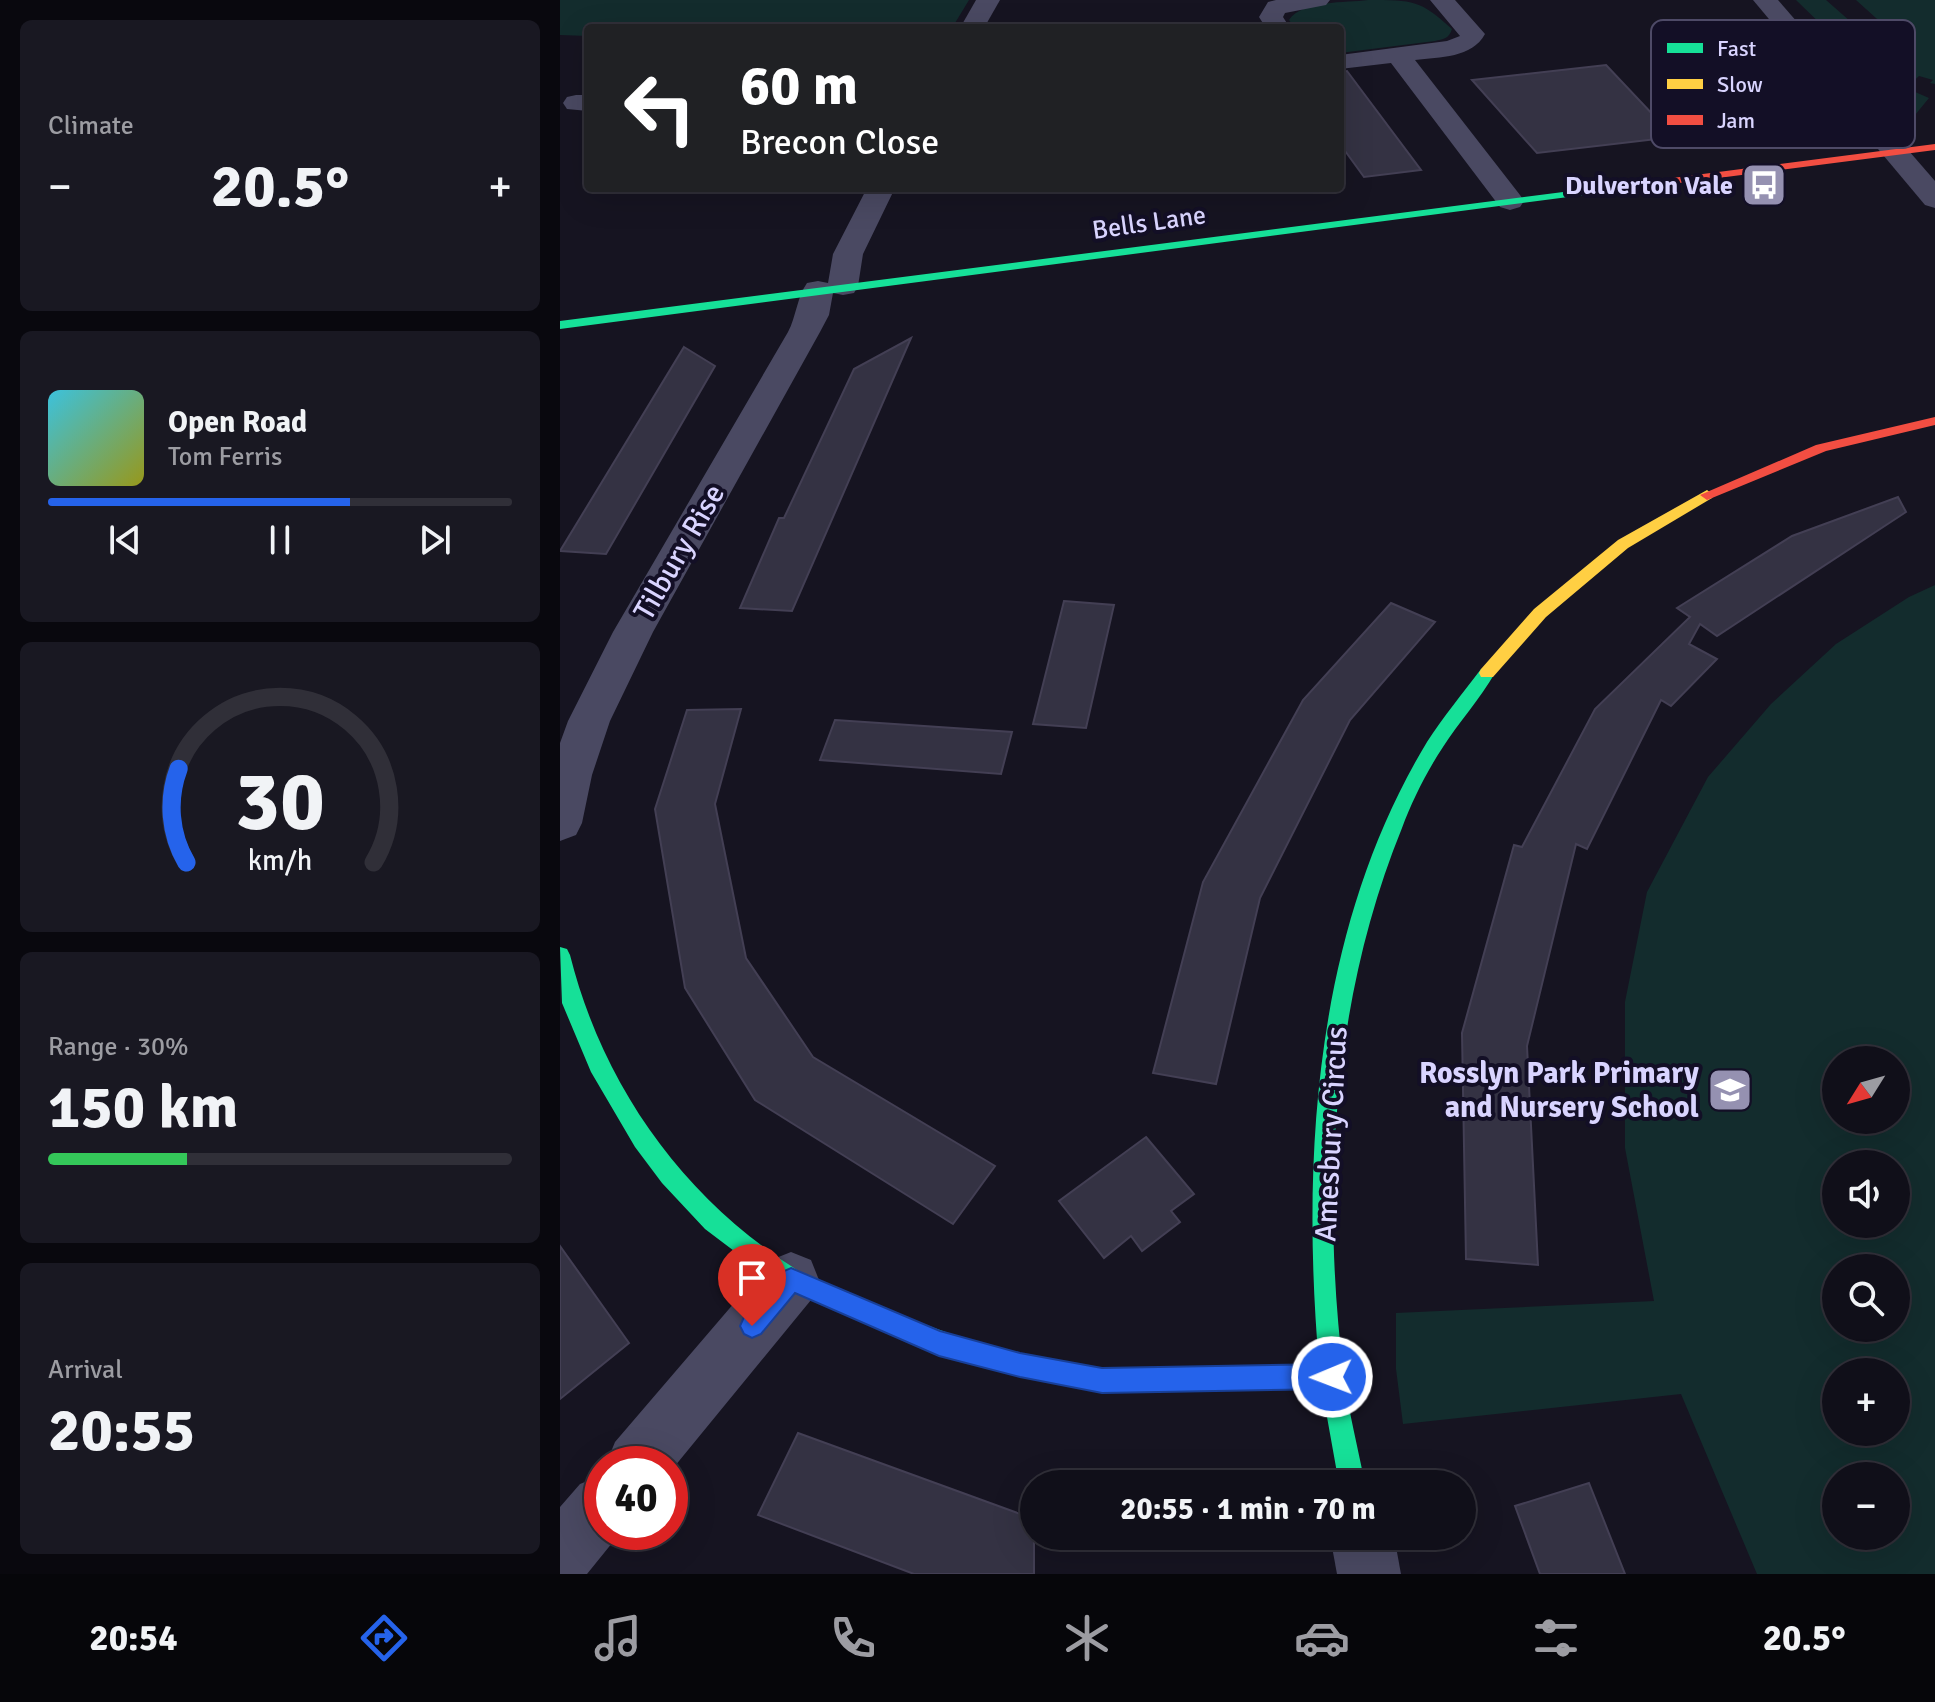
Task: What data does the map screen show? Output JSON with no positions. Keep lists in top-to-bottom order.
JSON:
{
  "streets": {
    "street": ["Bells Lane", "Tilbury Rise", "Amesbury Circus"]
  },
  "crossings": [
    ["Bells Lane", "Tilbury Rise"]
  ],
  "places": {
    "bus stop": ["Dulverton Vale"],
    "school or university": ["Rosslyn Park Primary and Nursery School"]
  },
  "legend": ["Fast", "Slow", "Jam"],
  "north": "bottom left",
  "page": {
    "tile": [
      "Climate",
      ["Range · 30%", "150 km"],
      ["Arrival", "20:55"]
    ],
    "turn": ["60 m", "Brecon Close"],
    "heat": ["−", "20.5°", "+"],
    "song": ["Open Road", "Tom Ferris"],
    "map_buttons": ["+", "−"],
    "limit": "40",
    "trip": "20:55 · 1 min · 70 m",
    "tabs": ["20:54", "20.5°"],
    "gauge": ["30", "km/h"]
  }
}
